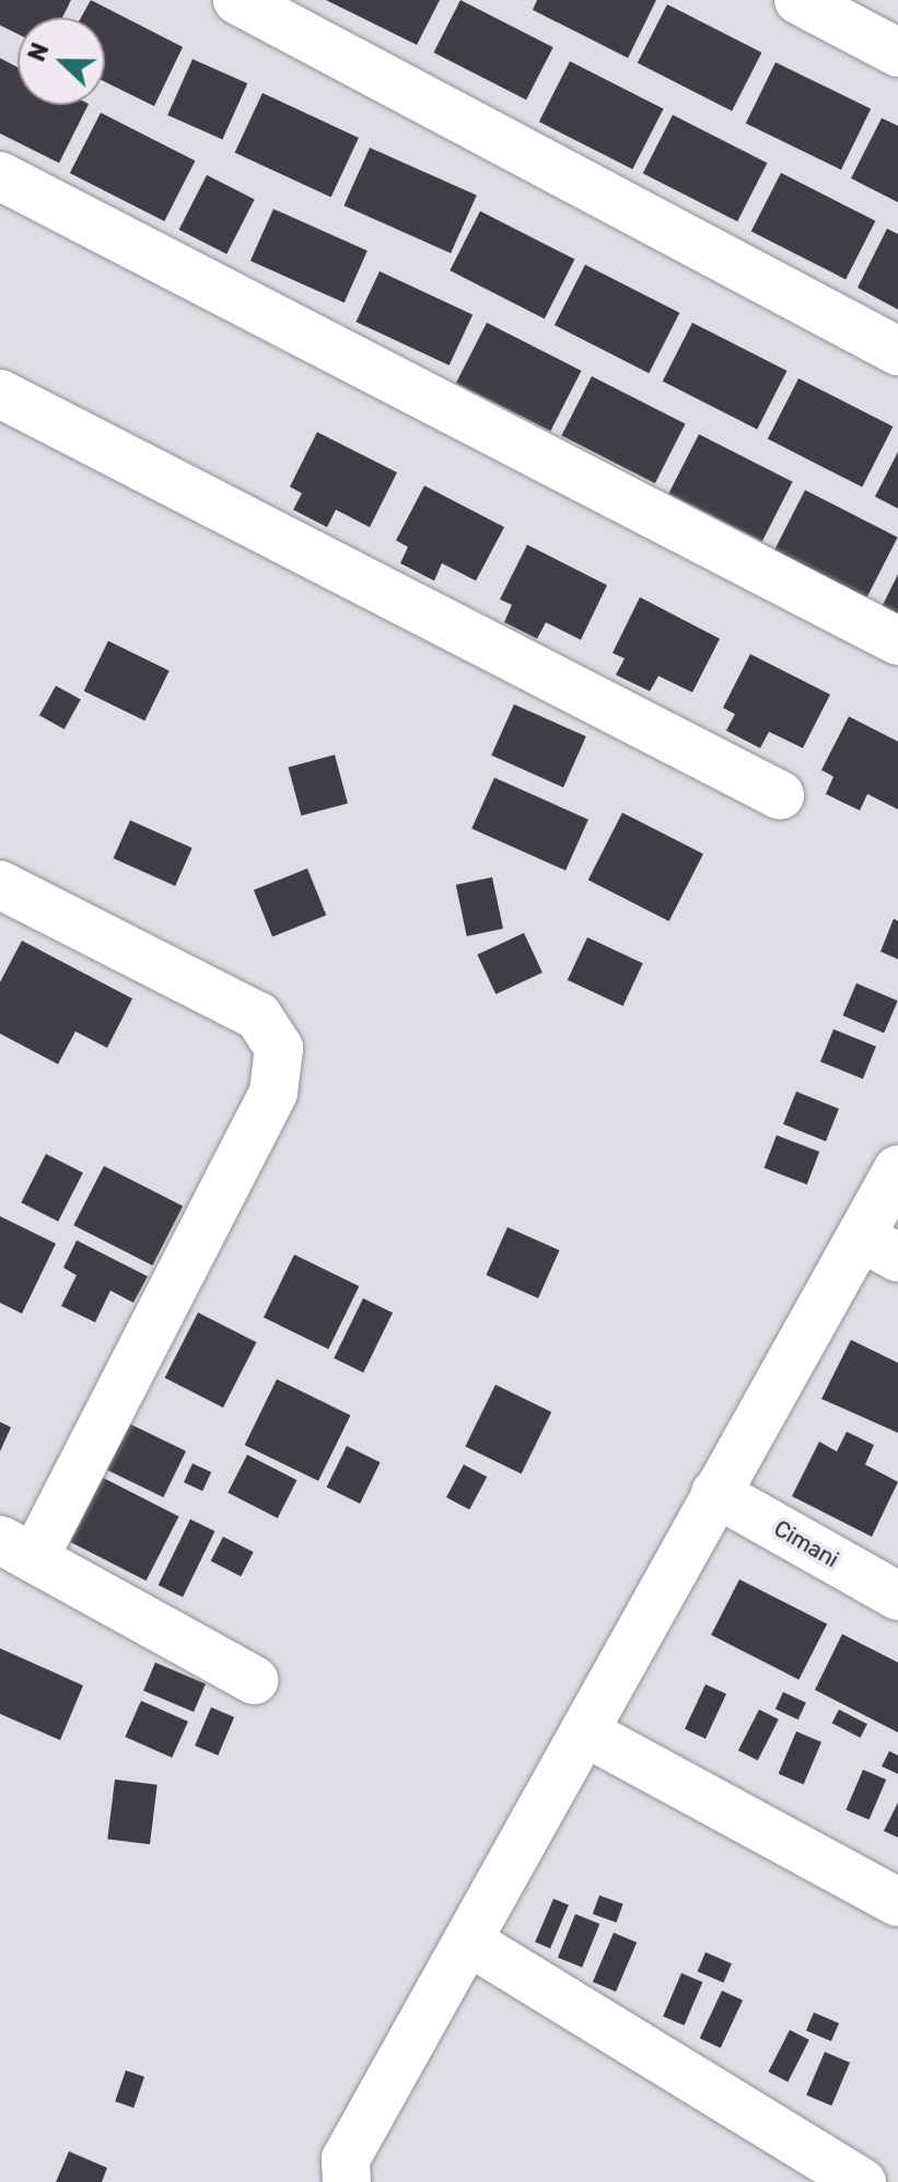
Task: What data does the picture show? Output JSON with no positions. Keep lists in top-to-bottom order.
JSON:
{
  "streets": {
    "street": ["Cimani"]
  },
  "north": "left"
}
